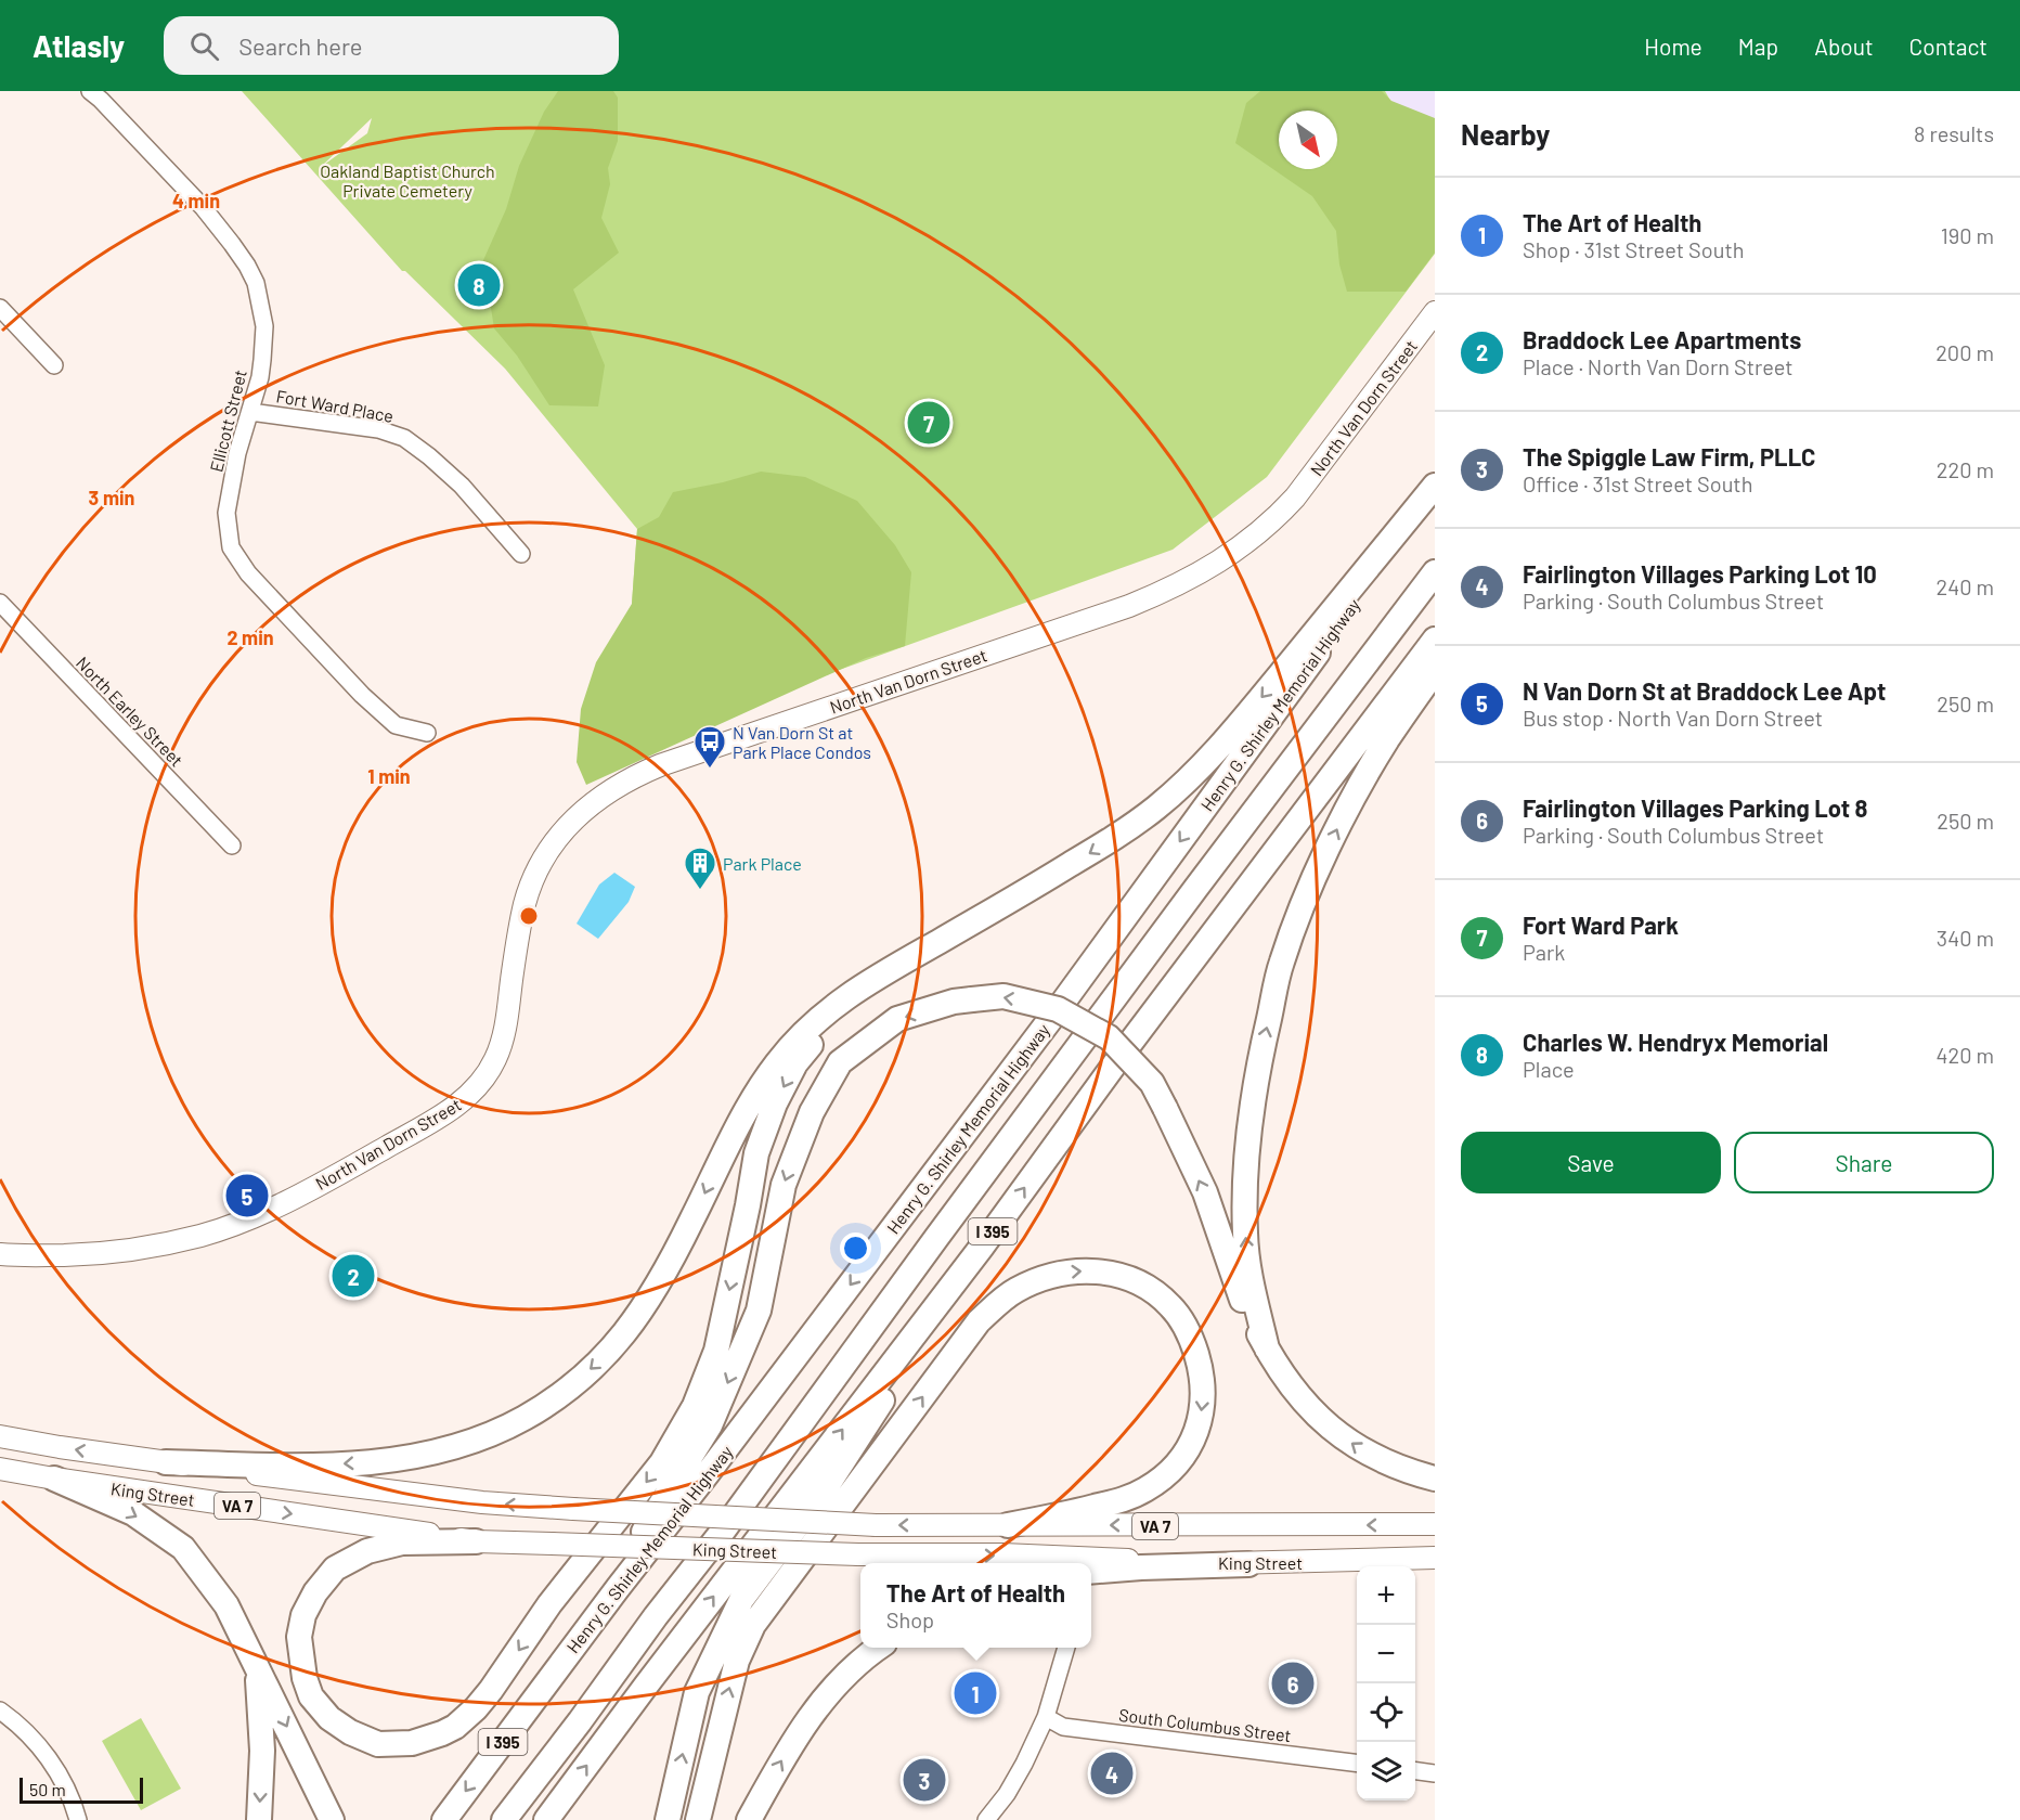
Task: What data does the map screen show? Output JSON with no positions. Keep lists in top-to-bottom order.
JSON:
{
  "streets": {
    "highway": ["Henry G. Shirley Memorial Highway", "I 395"],
    "main road": ["North Van Dorn Street", "King Street", "VA 7"],
    "street": [
      "Fort Ward Place",
      "Ellicott Street",
      "North Earley Street",
      "South Columbus Street"
    ]
  },
  "crossings": [
    ["Fort Ward Place", "Ellicott Street"]
  ],
  "parks": ["Oakland Baptist Church Private Cemetery"],
  "places": {
    "bus stop": ["N Van Dorn St at Park Place Condos"],
    "building": ["Park Place"]
  },
  "scale_bar": "50 m",
  "north": "bottom right",
  "page": {
    "header": "Atlasly",
    "search": "Search here",
    "nav": [
      "Home",
      "Map",
      "About",
      "Contact"
    ],
    "heading": ["Nearby", "8 results"],
    "list": [
      {
        "mark": "1",
        "name": "The Art of Health",
        "note": "Shop · 31st Street South",
        "value": "190 m"
      },
      {
        "mark": "2",
        "name": "Braddock Lee Apartments",
        "note": "Place · North Van Dorn Street",
        "value": "200 m"
      },
      {
        "mark": "3",
        "name": "The Spiggle Law Firm, PLLC",
        "note": "Office · 31st Street South",
        "value": "220 m"
      },
      {
        "mark": "4",
        "name": "Fairlington Villages Parking Lot 10",
        "note": "Parking · South Columbus Street",
        "value": "240 m"
      },
      {
        "mark": "5",
        "name": "N Van Dorn St at Braddock Lee Apt",
        "note": "Bus stop · North Van Dorn Street",
        "value": "250 m"
      },
      {
        "mark": "6",
        "name": "Fairlington Villages Parking Lot 8",
        "note": "Parking · South Columbus Street",
        "value": "250 m"
      },
      {
        "mark": "7",
        "name": "Fort Ward Park",
        "note": "Park",
        "value": "340 m"
      },
      {
        "mark": "8",
        "name": "Charles W. Hendryx Memorial",
        "note": "Place",
        "value": "420 m"
      }
    ],
    "pins": [
      "8",
      "7",
      "5",
      "2",
      "6",
      "1",
      "4",
      "3"
    ],
    "buttons": ["Save", "Share"],
    "popup": ["The Art of Health", "Shop"],
    "map_buttons": ["+", "−"],
    "scale": "50 m"
  },
  "rings": [
    "4 min",
    "3 min",
    "2 min",
    "1 min"
  ]
}
